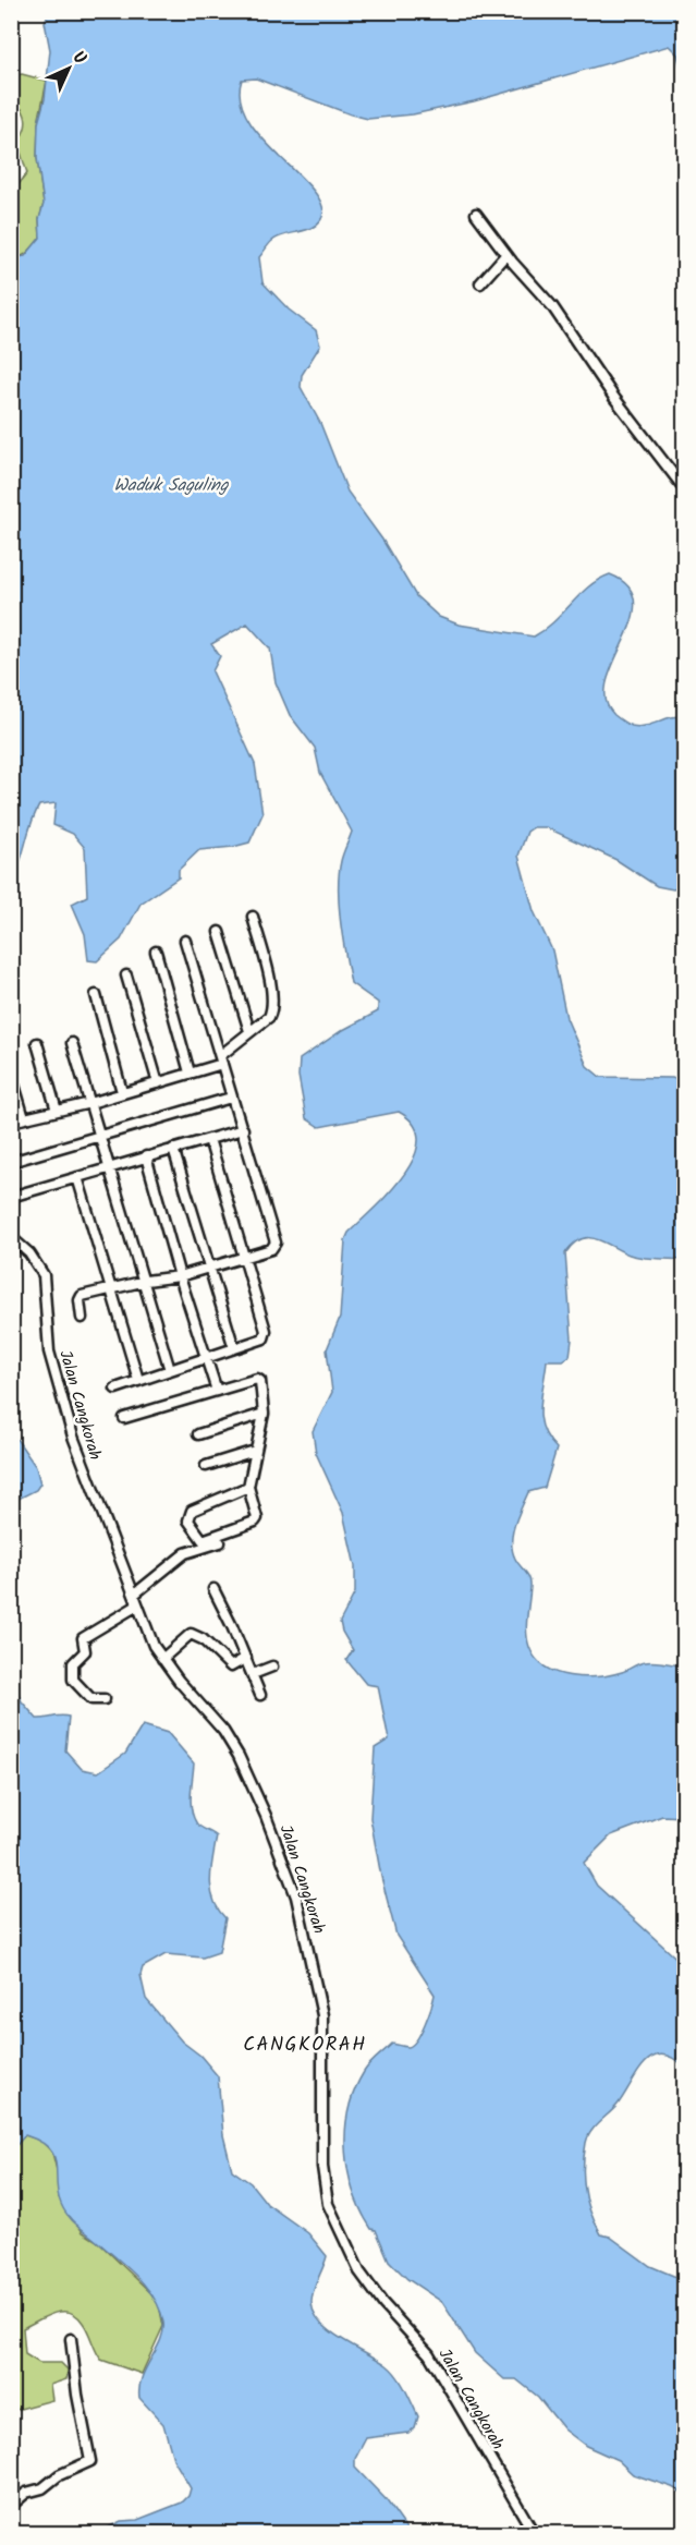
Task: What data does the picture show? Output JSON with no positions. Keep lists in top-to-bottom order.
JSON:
{
  "streets": {
    "street": ["Jalan Cangkorah"]
  },
  "districts": ["CANGKORAH"],
  "water": ["Waduk Saguling"],
  "north": "top right"
}
